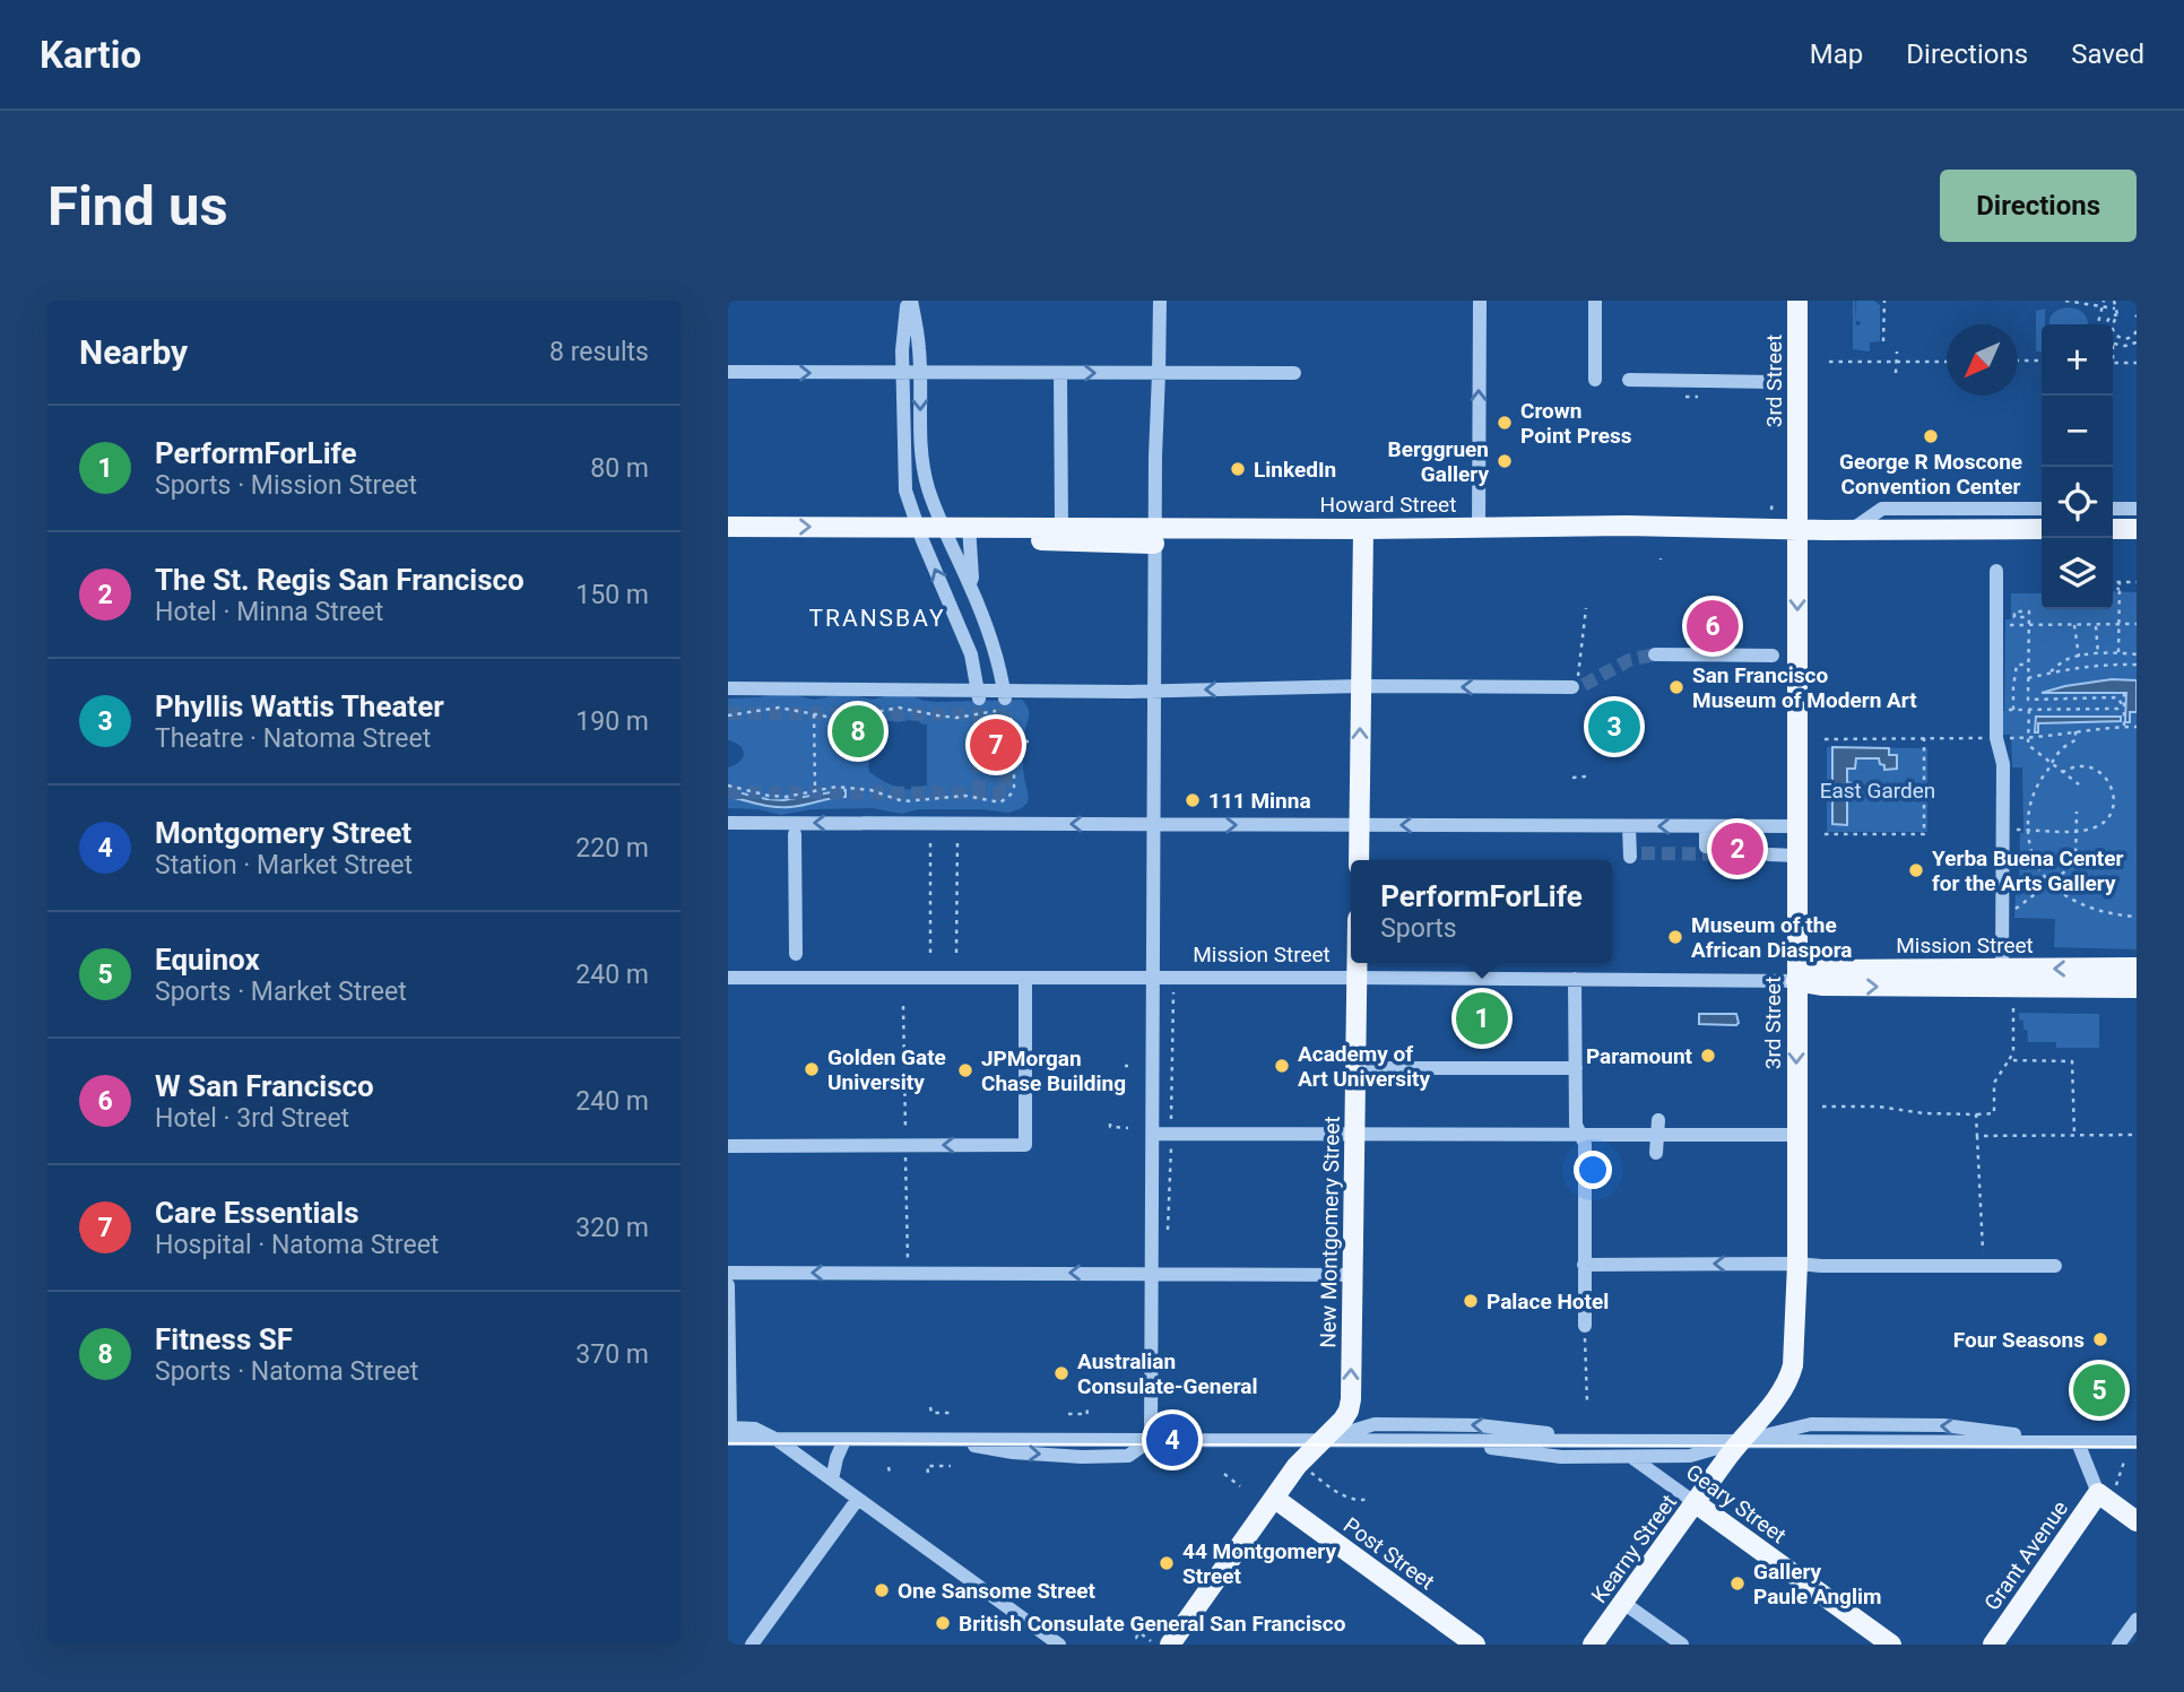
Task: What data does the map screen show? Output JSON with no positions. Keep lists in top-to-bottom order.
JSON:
{
  "streets": {
    "main road": [
      "3rd Street",
      "Howard Street",
      "Mission Street",
      "New Montgomery Street",
      "Geary Street",
      "Kearny Street",
      "Post Street",
      "Grant Avenue"
    ]
  },
  "crossings": [
    ["3rd Street", "Howard Street"],
    ["3rd Street", "Mission Street"],
    ["3rd Street", "Kearny Street"],
    ["Mission Street", "New Montgomery Street"],
    ["New Montgomery Street", "Post Street"],
    ["Geary Street", "Kearny Street"]
  ],
  "one_way": ["3rd Street"],
  "districts": ["TRANSBAY"],
  "parks": ["East Garden"],
  "places": [
    "Crown Point Press",
    "George R Moscone Convention Center",
    "Berggruen Gallery",
    "LinkedIn",
    "San Francisco Museum of Modern Art",
    "111 Minna",
    "Yerba Buena Center for the Arts Gallery",
    "Museum of the African Diaspora",
    "Paramount",
    "Academy of Art University",
    "Golden Gate University",
    "JPMorgan Chase Building",
    "Palace Hotel",
    "Four Seasons",
    "Australian Consulate-General",
    "44 Montgomery Street",
    "Gallery Paule Anglim",
    "One Sansome Street",
    "British Consulate General San Francisco"
  ],
  "north": "bottom left",
  "page": {
    "header": "Kartio",
    "nav": ["Map", "Directions", "Saved"],
    "buttons": "Directions",
    "title": "Find us",
    "heading": ["Nearby", "8 results"],
    "map_buttons": ["+", "−"],
    "list": [
      {
        "mark": "1",
        "name": "PerformForLife",
        "note": "Sports · Mission Street",
        "value": "80 m"
      },
      {
        "mark": "2",
        "name": "The St. Regis San Francisco",
        "note": "Hotel · Minna Street",
        "value": "150 m"
      },
      {
        "mark": "3",
        "name": "Phyllis Wattis Theater",
        "note": "Theatre · Natoma Street",
        "value": "190 m"
      },
      {
        "mark": "4",
        "name": "Montgomery Street",
        "note": "Station · Market Street",
        "value": "220 m"
      },
      {
        "mark": "5",
        "name": "Equinox",
        "note": "Sports · Market Street",
        "value": "240 m"
      },
      {
        "mark": "6",
        "name": "W San Francisco",
        "note": "Hotel · 3rd Street",
        "value": "240 m"
      },
      {
        "mark": "7",
        "name": "Care Essentials",
        "note": "Hospital · Natoma Street",
        "value": "320 m"
      },
      {
        "mark": "8",
        "name": "Fitness SF",
        "note": "Sports · Natoma Street",
        "value": "370 m"
      }
    ],
    "pins": [
      "6",
      "3",
      "8",
      "7",
      "2",
      "1",
      "5",
      "4"
    ],
    "popup": ["PerformForLife", "Sports"]
  }
}
